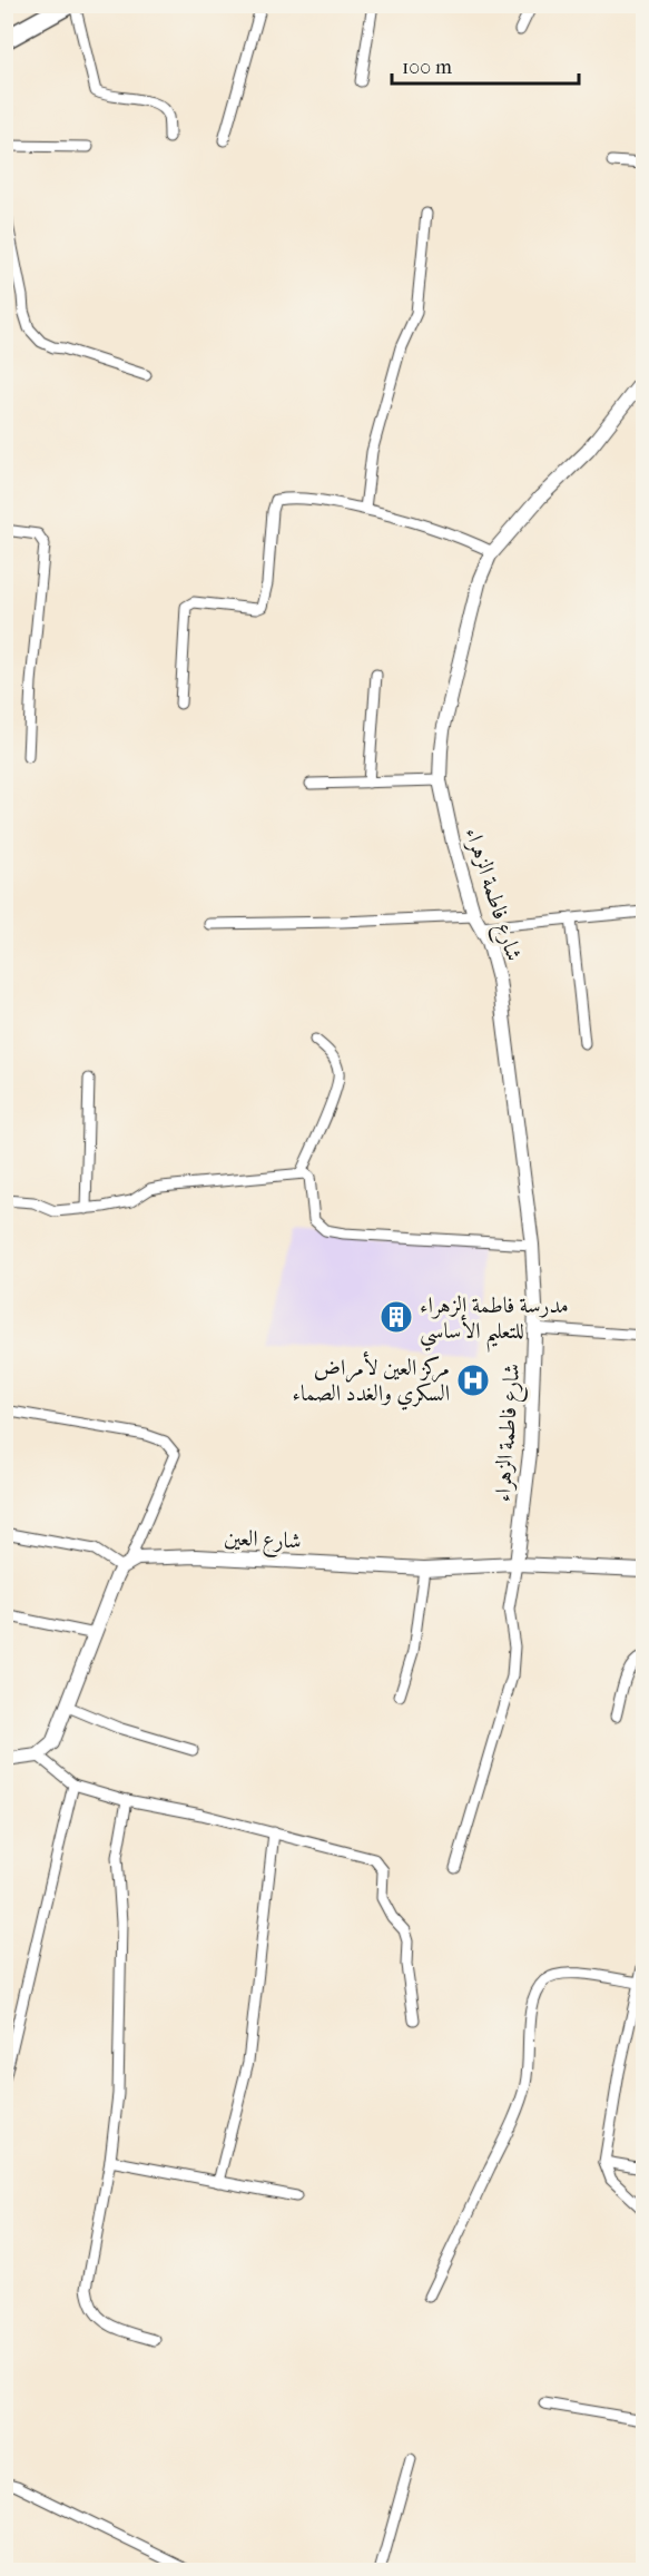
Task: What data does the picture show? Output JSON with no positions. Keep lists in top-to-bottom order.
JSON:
{
  "streets": {
    "street": ["شارع فاطمة الزهراء", "شارع العين"]
  },
  "crossings": [
    ["شارع فاطمة الزهراء", "شارع العين"]
  ],
  "places": {
    "building": ["مدرسة فاطمة الزهراء للتعليم الأساسي"],
    "hospital": ["مركز العين لأمراض السكري والغدد الصماء"]
  },
  "scale_bar": "100 m"
}
